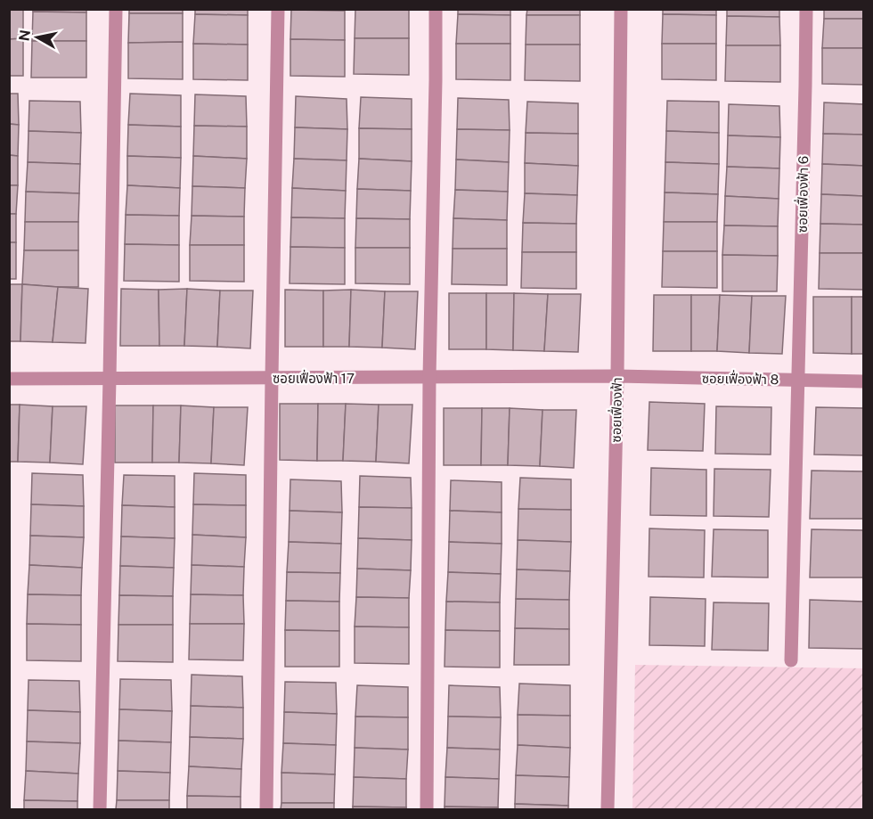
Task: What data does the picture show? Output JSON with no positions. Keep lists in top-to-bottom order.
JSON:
{
  "streets": {
    "street": [
      "ซอยเฟื่องฟ้า 6",
      "ซอยเฟื่องฟ้า 17",
      "ซอยเฟื่องฟ้า 8",
      "ซอยเฟื่องฟ้า"
    ]
  },
  "crossings": [
    ["ซอยเฟื่องฟ้า 6", "ซอยเฟื่องฟ้า 8"],
    ["ซอยเฟื่องฟ้า 17", "ซอยเฟื่องฟ้า 8"],
    ["ซอยเฟื่องฟ้า 17", "ซอยเฟื่องฟ้า"],
    ["ซอยเฟื่องฟ้า 8", "ซอยเฟื่องฟ้า"]
  ],
  "north": "left"
}
